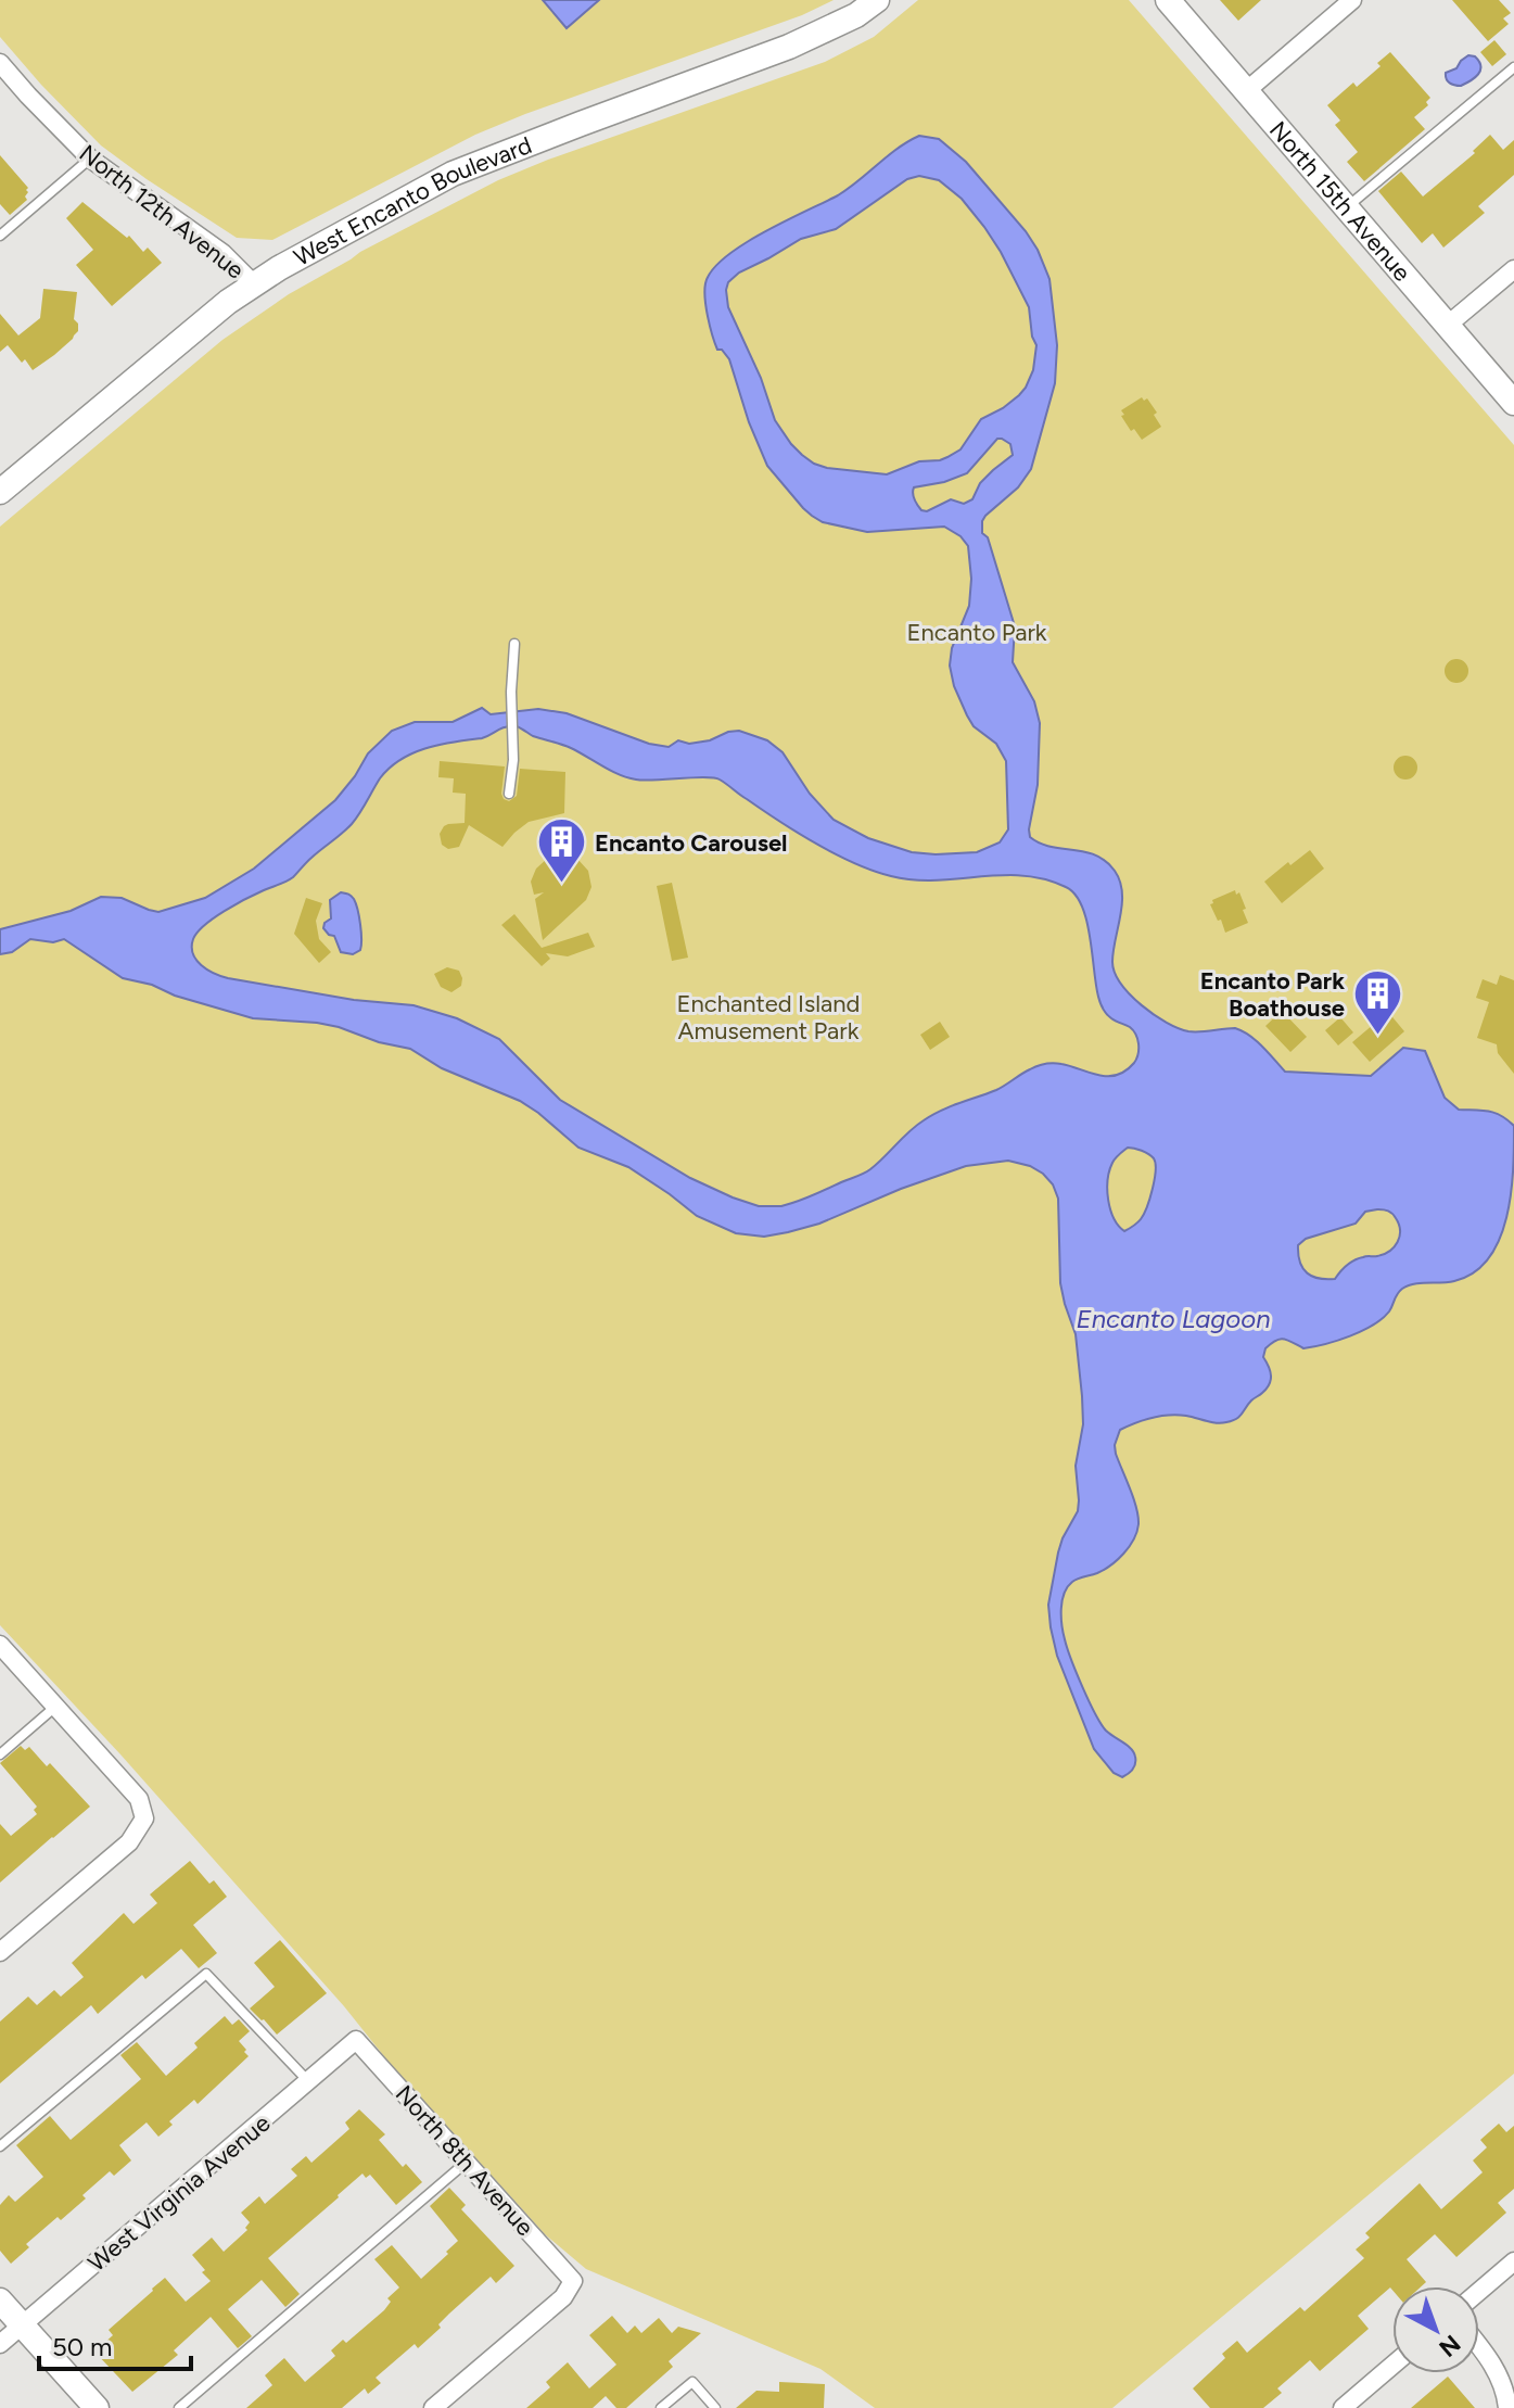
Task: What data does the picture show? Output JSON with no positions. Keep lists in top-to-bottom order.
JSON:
{
  "streets": {
    "street": [
      "West Encanto Boulevard",
      "North 15th Avenue",
      "North 12th Avenue",
      "North 8th Avenue",
      "West Virginia Avenue"
    ]
  },
  "crossings": [
    ["West Encanto Boulevard", "North 12th Avenue"],
    ["North 8th Avenue", "West Virginia Avenue"]
  ],
  "water": ["Encanto Lagoon"],
  "parks": ["Encanto Park", "Enchanted Island Amusement Park"],
  "places": {
    "building": ["Encanto Carousel", "Encanto Park Boathouse"]
  },
  "scale_bar": "50 m",
  "north": "bottom right"
}
